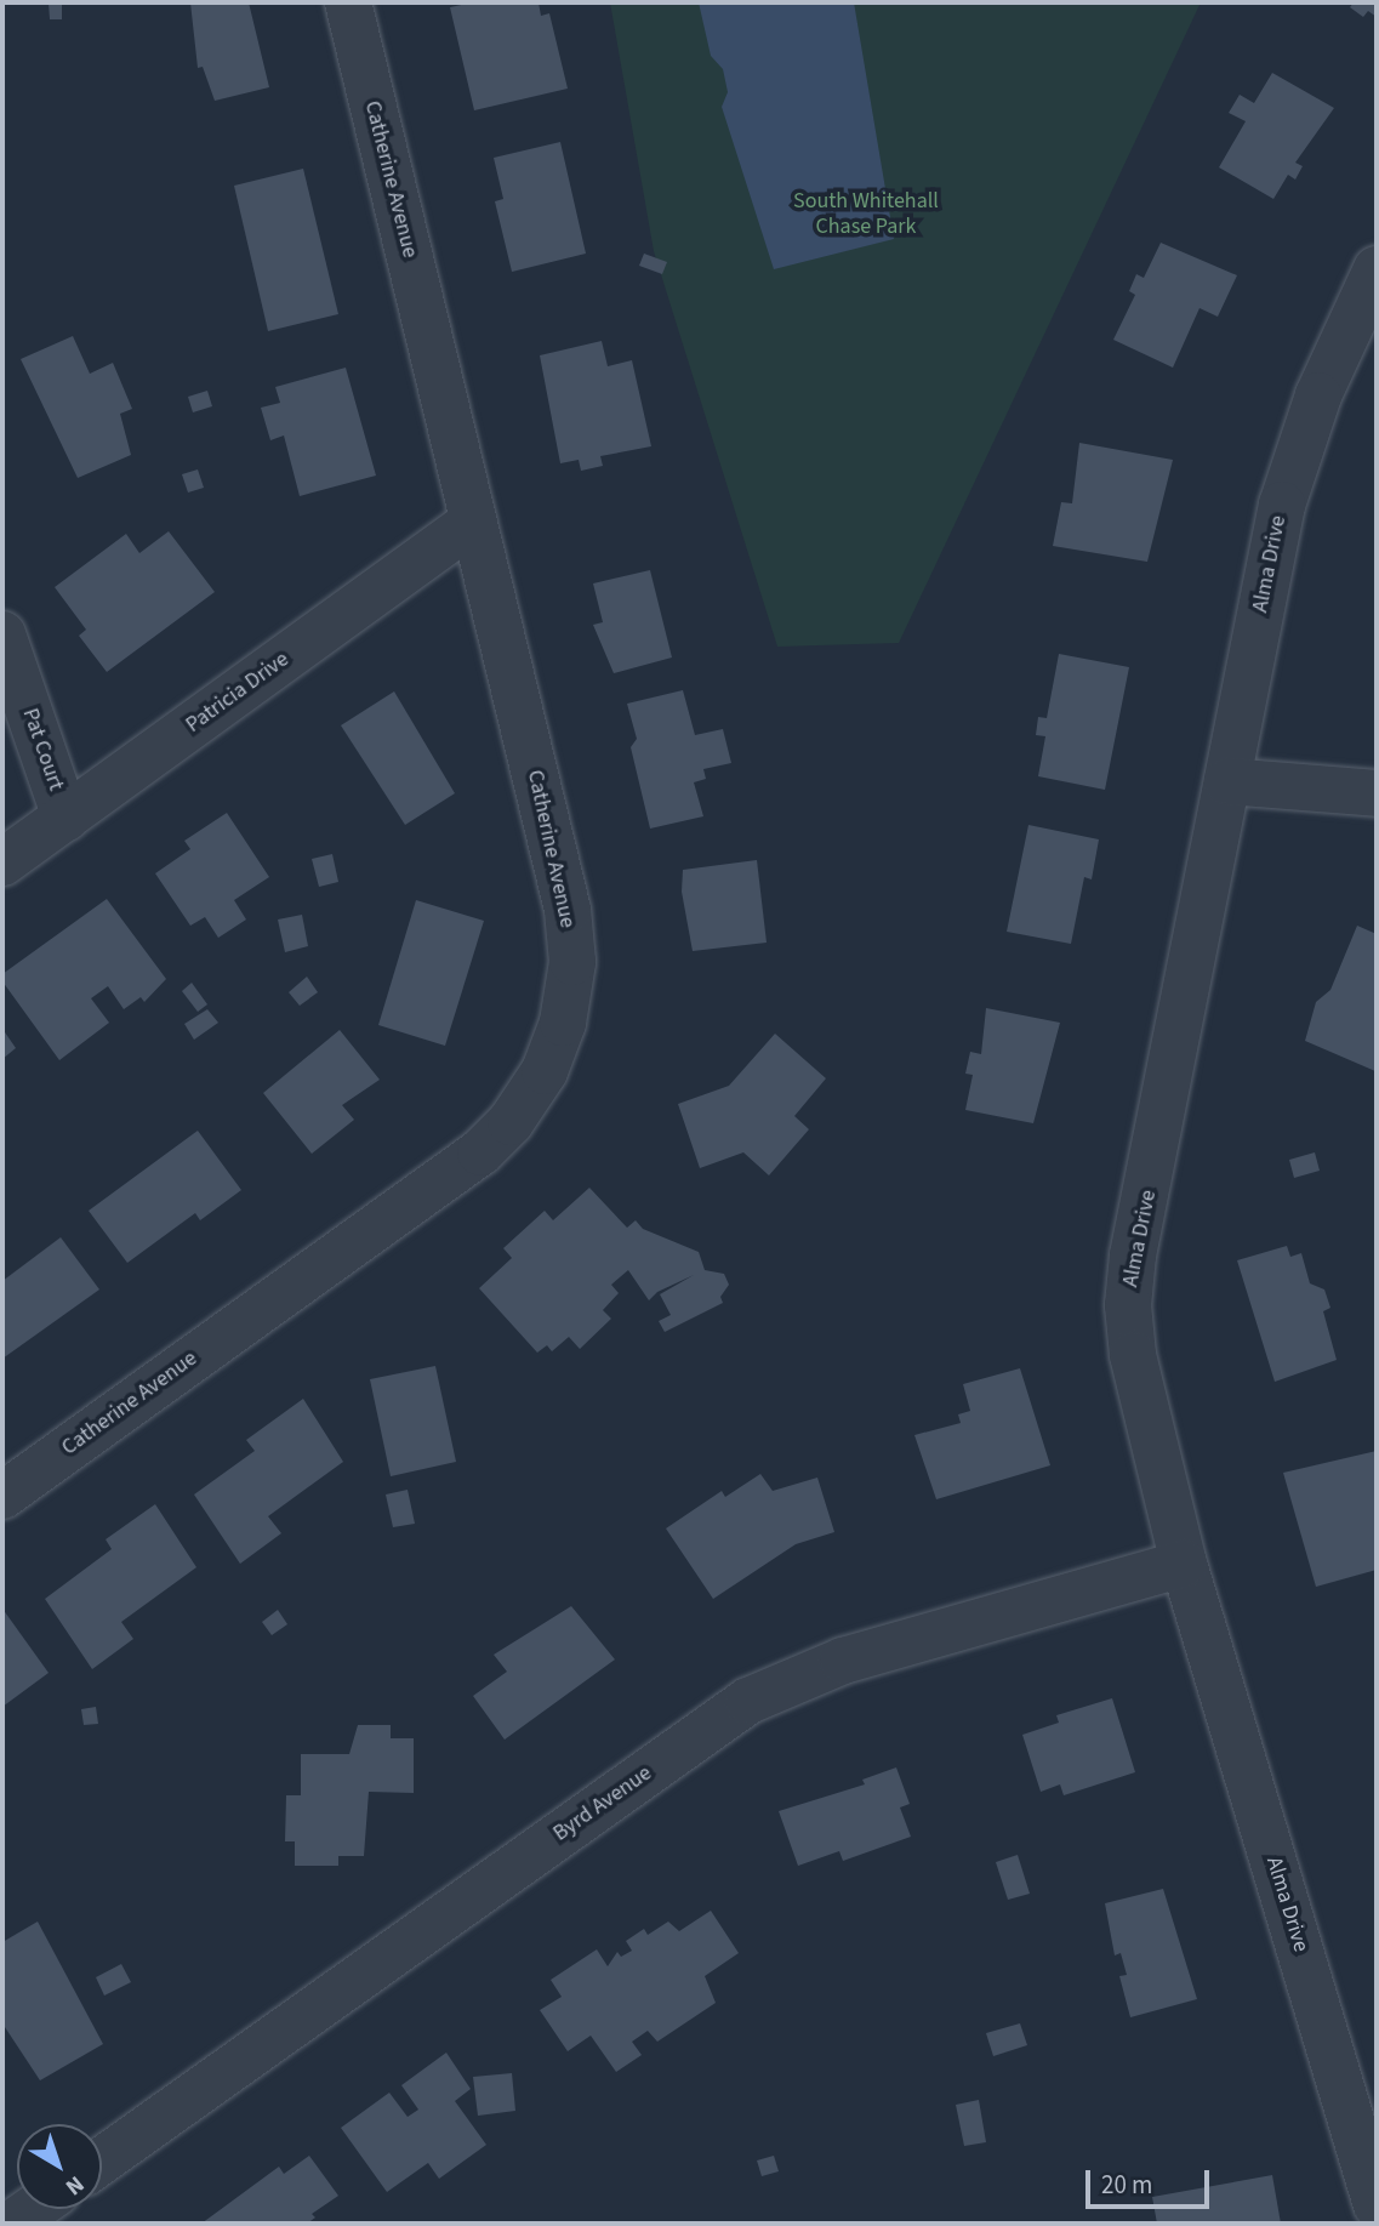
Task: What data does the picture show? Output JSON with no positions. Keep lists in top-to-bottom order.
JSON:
{
  "streets": {
    "street": [
      "Catherine Avenue",
      "Alma Drive",
      "Patricia Drive",
      "Pat Court",
      "Byrd Avenue"
    ]
  },
  "crossings": [
    ["Catherine Avenue", "Patricia Drive"],
    ["Alma Drive", "Byrd Avenue"],
    ["Patricia Drive", "Pat Court"]
  ],
  "parks": ["South Whitehall Chase Park"],
  "scale_bar": "20 m",
  "north": "bottom right"
}
